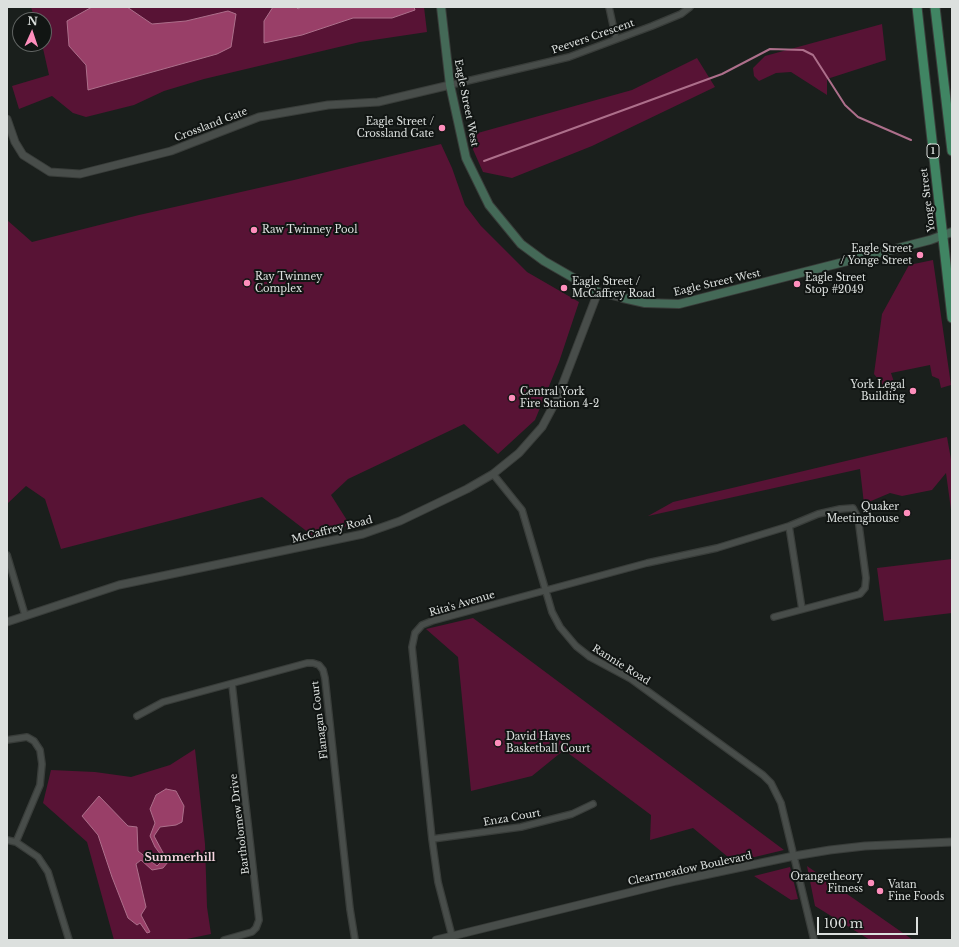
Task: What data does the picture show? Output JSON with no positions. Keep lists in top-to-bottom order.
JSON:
{
  "streets": {
    "main road": ["Eagle Street West", "1", "Yonge Street"],
    "street": [
      "Peevers Crescent",
      "Crossland Gate",
      "McCaffrey Road",
      "Rita's Avenue",
      "Rannie Road",
      "Flanagan Court",
      "Enza Court",
      "Bartholomew Drive",
      "Clearmeadow Boulevard"
    ]
  },
  "crossings": [
    ["Peevers Crescent", "Eagle Street West"],
    ["Peevers Crescent", "Crossland Gate"],
    ["Eagle Street West", "Crossland Gate"],
    ["Eagle Street West", "Yonge Street"],
    ["Eagle Street West", "McCaffrey Road"],
    ["McCaffrey Road", "Rannie Road"],
    ["Rita's Avenue", "Rannie Road"],
    ["Rita's Avenue", "Enza Court"],
    ["Rita's Avenue", "Clearmeadow Boulevard"],
    ["Rannie Road", "Clearmeadow Boulevard"],
    ["Flanagan Court", "Bartholomew Drive"]
  ],
  "districts": ["Summerhill"],
  "places": [
    "Eagle Street / Crossland Gate",
    "Raw Twinney Pool",
    "Eagle Street / Yonge Street",
    "Ray Twinney Complex",
    "Eagle Street Stop #2049",
    "Eagle Street / McCaffrey Road",
    "York Legal Building",
    "Central York Fire Station 4-2",
    "Quaker Meetinghouse",
    "David Hayes Basketball Court",
    "Orangetheory Fitness",
    "Vatan Fine Foods"
  ],
  "scale_bar": "100 m",
  "north": "top"
}
